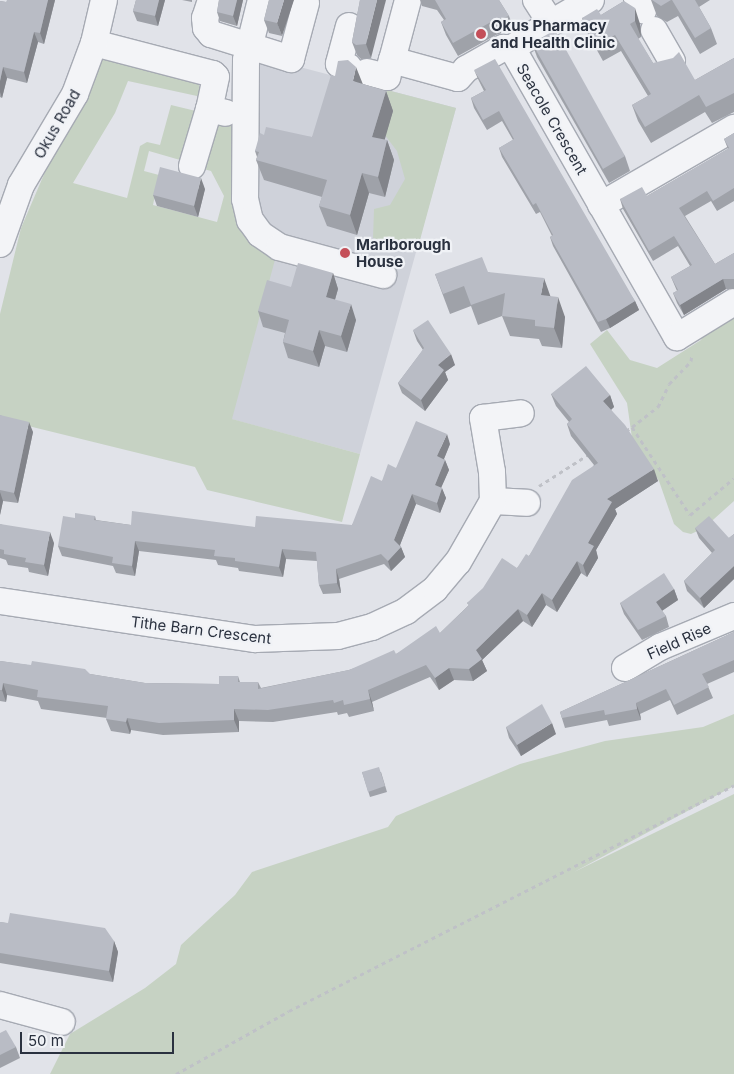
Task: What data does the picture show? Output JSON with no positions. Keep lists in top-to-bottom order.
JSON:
{
  "streets": {
    "street": [
      "Seacole Crescent",
      "Okus Road",
      "Tithe Barn Crescent",
      "Field Rise"
    ]
  },
  "places": ["Okus Pharmacy and Health Clinic", "Marlborough House"],
  "scale_bar": "50 m"
}
